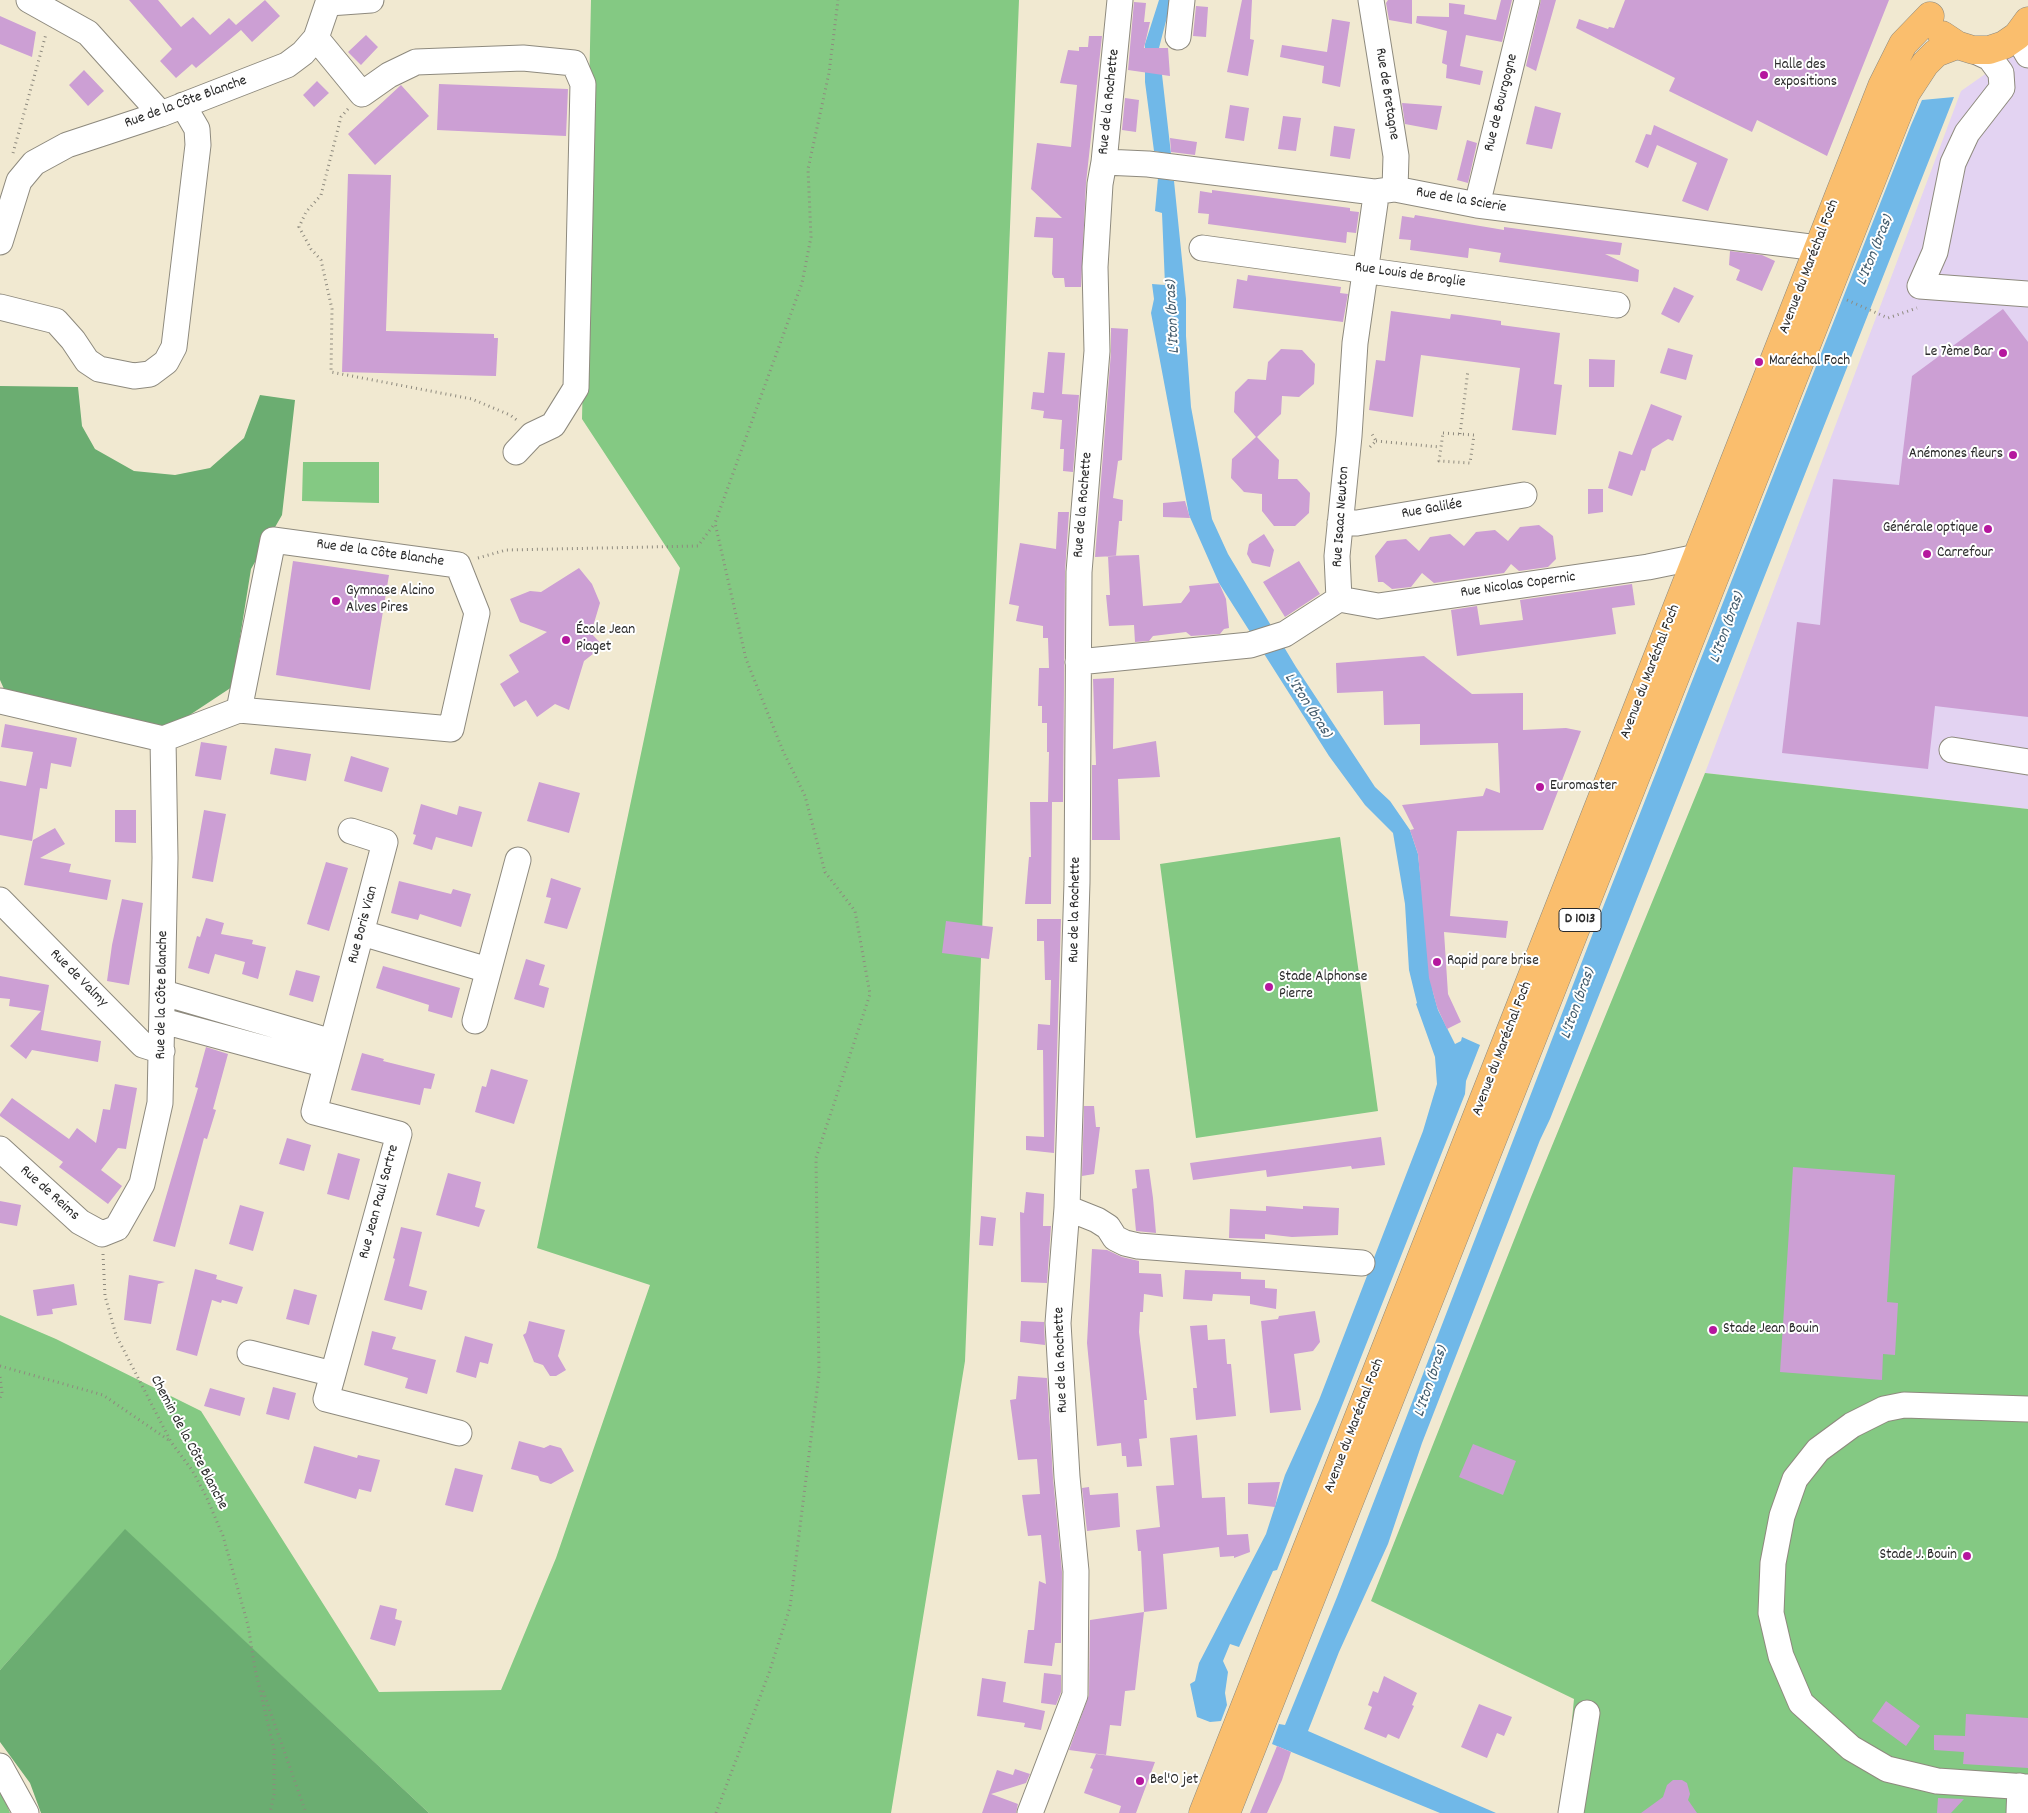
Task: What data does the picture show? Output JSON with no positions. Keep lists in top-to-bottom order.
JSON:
{
  "streets": {
    "main road": ["Avenue du Maréchal Foch", "D 1013"],
    "street": [
      "Rue de Bretagne",
      "Rue de la Rochette",
      "Rue de la Côte Blanche",
      "Rue de Bourgogne",
      "Rue de la Scierie",
      "Rue Louis de Broglie",
      "Rue Galilée",
      "Rue Isaac Newton",
      "Rue Nicolas Copernic",
      "Rue Boris Vian",
      "Rue de Valmy",
      "Rue de Reims",
      "Rue Jean Paul Sartre"
    ],
    "path": ["Chemin de la Côte Blanche"]
  },
  "crossings": [
    ["Rue de Bretagne", "Rue de la Scierie"],
    ["Rue de Bretagne", "Rue Isaac Newton"],
    ["Rue de la Rochette", "Rue de la Scierie"],
    ["Rue de la Côte Blanche", "Rue de Valmy"],
    ["Rue de la Côte Blanche", "Rue de Reims"],
    ["Rue de la Côte Blanche", "Chemin de la Côte Blanche"],
    ["Rue de Bourgogne", "Rue de la Scierie"],
    ["Rue de la Scierie", "Avenue du Maréchal Foch"],
    ["Rue de la Scierie", "Rue Isaac Newton"],
    ["Avenue du Maréchal Foch", "Rue Nicolas Copernic"],
    ["Rue Louis de Broglie", "Rue Isaac Newton"],
    ["Rue Galilée", "Rue Isaac Newton"],
    ["Rue Isaac Newton", "Rue Nicolas Copernic"],
    ["Rue Boris Vian", "Rue Jean Paul Sartre"],
    ["Rue de Reims", "Chemin de la Côte Blanche"]
  ],
  "water": ["L'Iton (bras)"],
  "places": [
    "Halle des expositions",
    "Le 7ème Bar",
    "Maréchal Foch",
    "Anémones fleurs",
    "Générale optique",
    "Carrefour",
    "Gymnase Alcino Alves Pires",
    "École Jean Piaget",
    "Euromaster",
    "Rapid pare brise",
    "Stade Alphonse Pierre",
    "Stade Jean Bouin",
    "Stade J. Bouin",
    "Bel'O jet"
  ]
}
